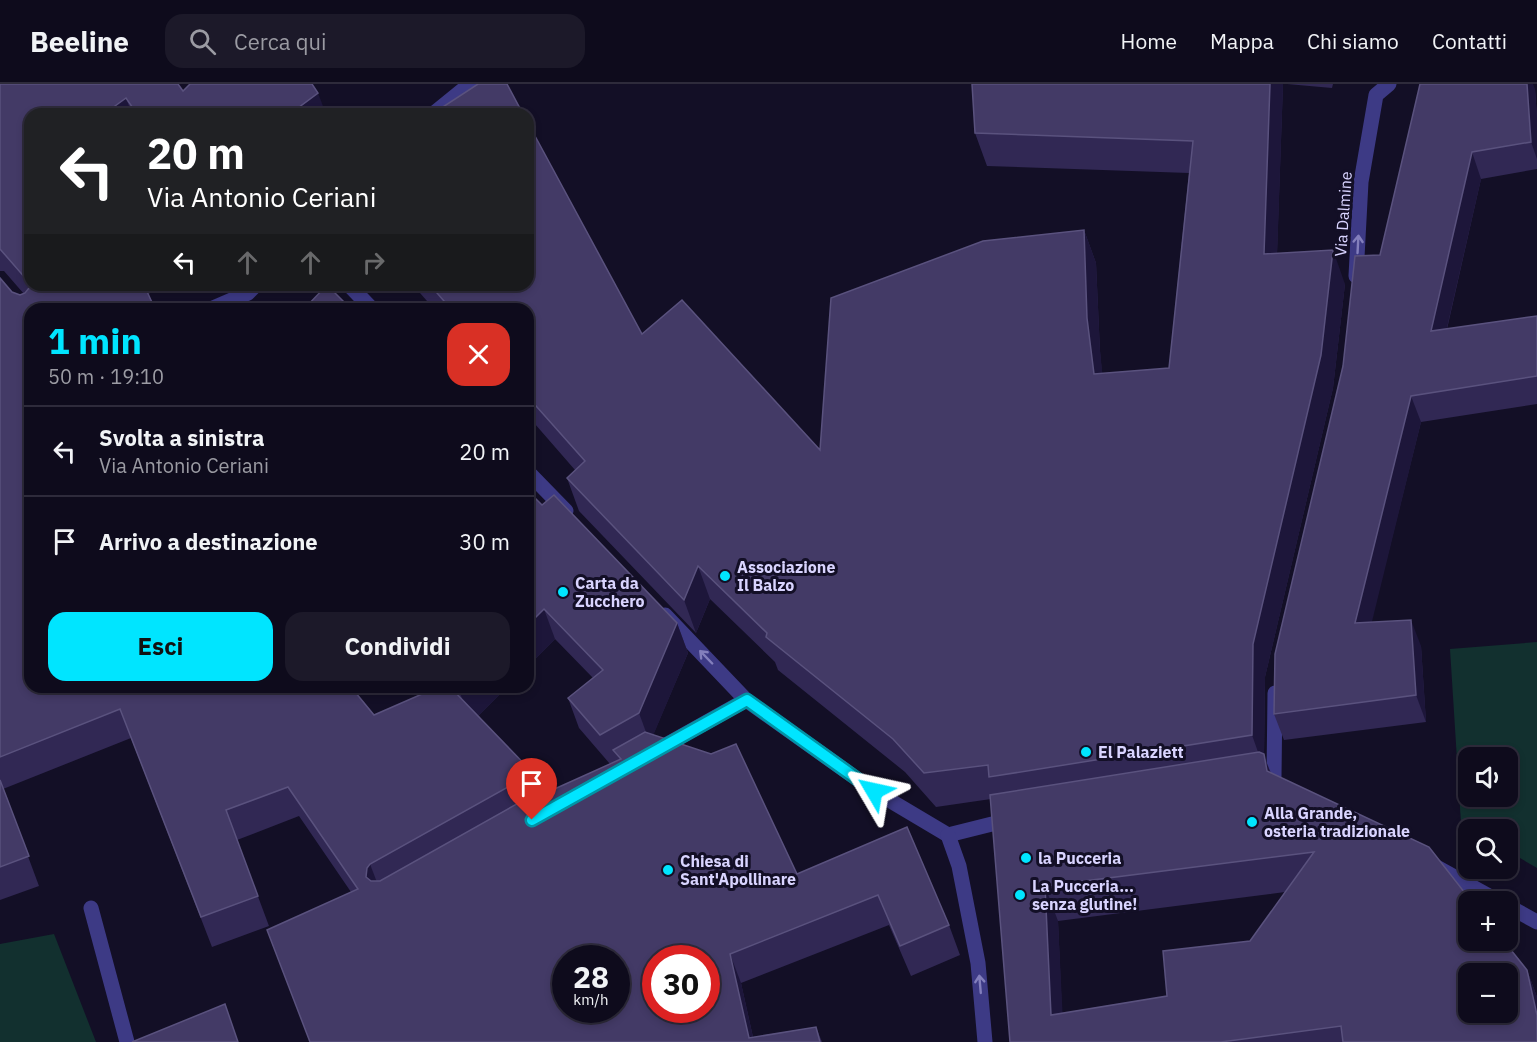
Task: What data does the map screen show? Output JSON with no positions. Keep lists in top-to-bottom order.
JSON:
{
  "streets": {
    "street": ["Via Dalmine"]
  },
  "one_way": ["Via Dalmine"],
  "places": [
    "Associazione Il Balzo",
    "Carta da Zucchero",
    "El Palaziett",
    "Alla Grande, osteria tradizionale",
    "la Pucceria",
    "Chiesa di Sant'Apollinare",
    "La Pucceria... senza glutine!"
  ],
  "page": {
    "header": "Beeline",
    "search": "Cerca qui",
    "nav": [
      "Home",
      "Mappa",
      "Chi siamo",
      "Contatti"
    ],
    "turn": ["20 m", "Via Antonio Ceriani"],
    "heading": ["1 min", "50 m · 19:10"],
    "list": [
      {
        "name": "Svolta a sinistra",
        "note": "Via Antonio Ceriani",
        "value": "20 m"
      },
      {
        "name": "Arrivo a destinazione",
        "value": "30 m"
      }
    ],
    "buttons": ["Esci", "Condividi"],
    "map_buttons": ["+", "−"],
    "speed": "28 km/h",
    "limit": "30"
  }
}
